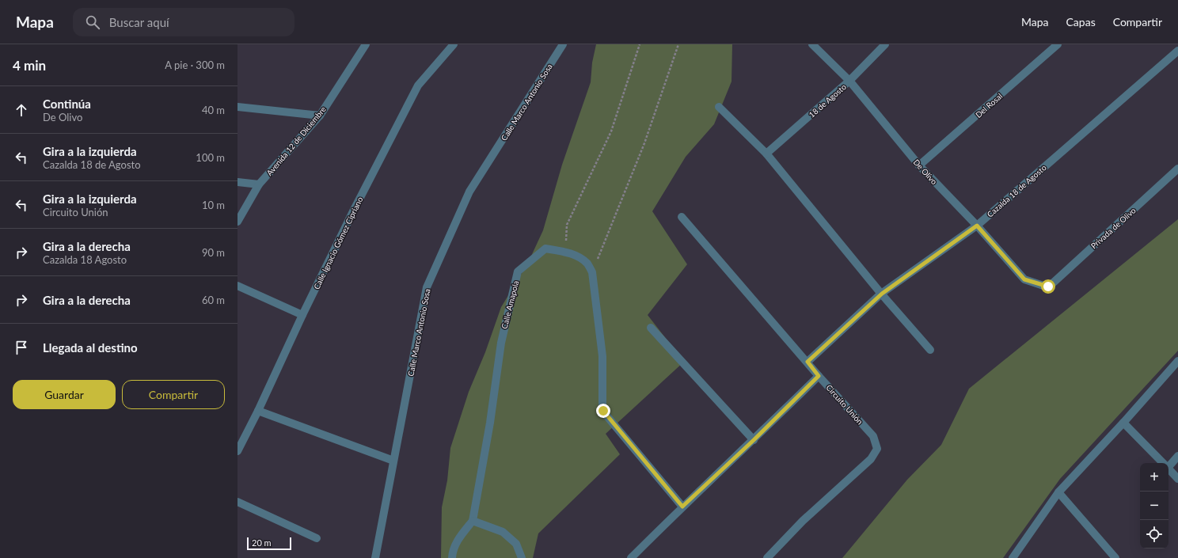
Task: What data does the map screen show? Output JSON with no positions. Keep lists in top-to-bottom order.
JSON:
{
  "streets": {
    "street": [
      "18 de Agosto",
      "Calle Marco Antonio Sosa",
      "Del Rosal",
      "Avenida 12 de Diciembre",
      "De Olivo",
      "Cazalda 18 de Agosto",
      "Privada de Olivo",
      "Calle Ignacio Gómez Cipriano",
      "Calle Amapola",
      "Circuito Unión"
    ]
  },
  "crossings": [
    ["18 de Agosto", "De Olivo"],
    ["Del Rosal", "De Olivo"],
    ["De Olivo", "Cazalda 18 de Agosto"],
    ["De Olivo", "Privada de Olivo"],
    ["Cazalda 18 de Agosto", "Circuito Unión"]
  ],
  "scale_bar": "20 m",
  "page": {
    "header": "Mapa",
    "search": "Buscar aquí",
    "nav": ["Mapa", "Capas", "Compartir"],
    "heading": ["4 min", "A pie · 300 m"],
    "list": [
      ["Continúa", "De Olivo", "40 m"],
      ["Gira a la izquierda", "Cazalda 18 de Agosto", "100 m"],
      ["Gira a la izquierda", "Circuito Unión", "10 m"],
      ["Gira a la derecha", "Cazalda 18 Agosto", "90 m"],
      ["Gira a la derecha", "60 m"],
      "Llegada al destino"
    ],
    "buttons": ["Guardar", "Compartir"],
    "map_buttons": ["+", "−"],
    "scale": "20 m"
  }
}
